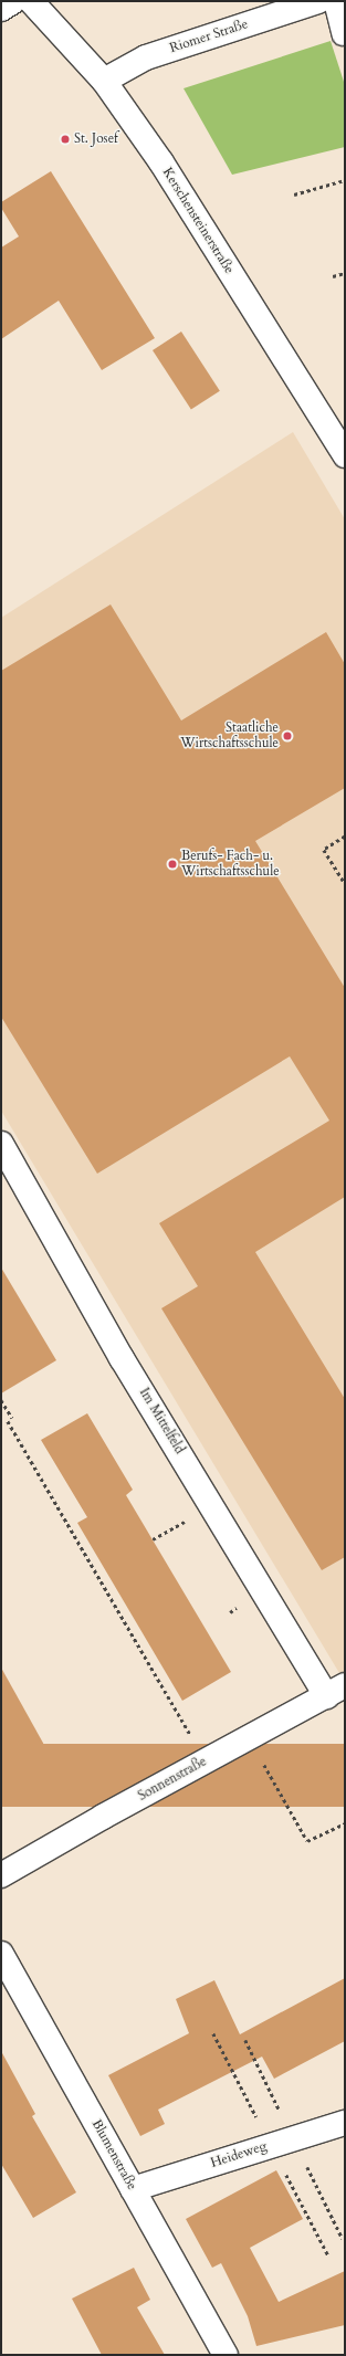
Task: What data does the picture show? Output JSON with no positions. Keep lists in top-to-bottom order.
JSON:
{
  "streets": {
    "street": [
      "Riomer Straße",
      "Kerschensteinerstraße",
      "Im Mittelfeld",
      "Sonnenstraße",
      "Blumenstraße",
      "Heideweg"
    ]
  },
  "crossings": [
    ["Riomer Straße", "Kerschensteinerstraße"],
    ["Im Mittelfeld", "Sonnenstraße"],
    ["Blumenstraße", "Heideweg"]
  ],
  "places": ["St. Josef", "Staatliche Wirtschaftsschule", "Berufs- Fach- u. Wirtschaftsschule"]
}
